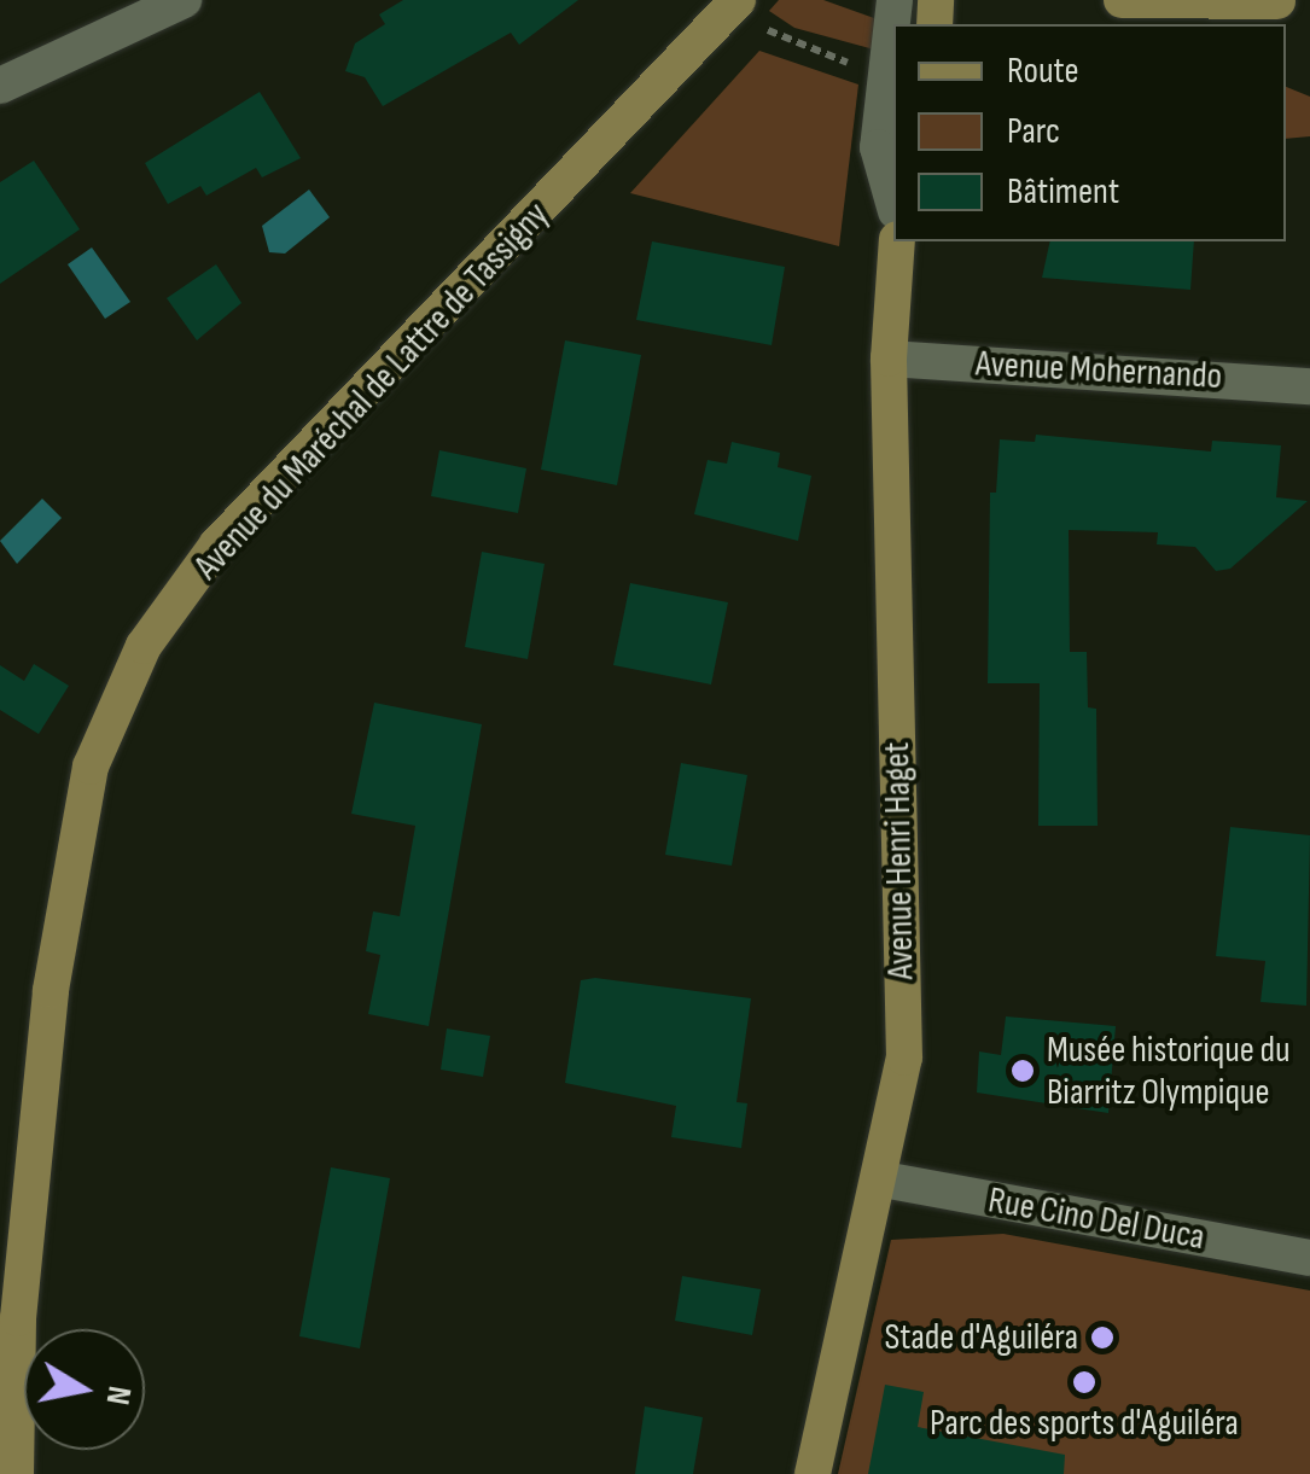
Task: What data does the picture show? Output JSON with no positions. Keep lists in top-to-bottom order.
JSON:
{
  "streets": {
    "main road": ["Avenue du Maréchal de Lattre de Tassigny", "Avenue Henri Haget"],
    "street": ["Avenue Mohernando", "Rue Cino Del Duca"]
  },
  "crossings": [
    ["Avenue Mohernando", "Avenue Henri Haget"],
    ["Avenue Henri Haget", "Rue Cino Del Duca"]
  ],
  "places": ["Musée historique du Biarritz Olympique", "Stade d'Aguiléra", "Parc des sports d'Aguiléra"],
  "legend": ["Route", "Parc", "Bâtiment"],
  "north": "right"
}
